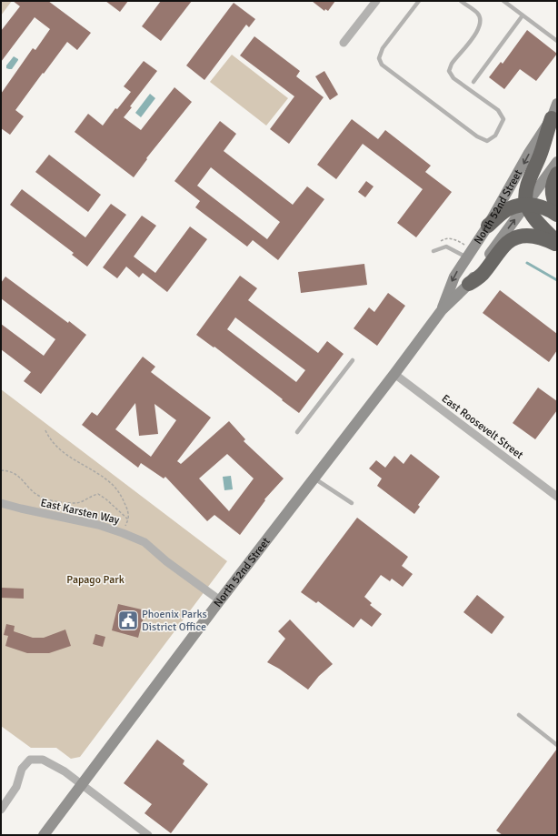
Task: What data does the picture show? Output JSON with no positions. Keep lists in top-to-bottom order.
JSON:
{
  "streets": {
    "main road": ["North 52nd Street"],
    "street": ["East Roosevelt Street", "East Karsten Way"]
  },
  "crossings": [
    ["North 52nd Street", "East Roosevelt Street"],
    ["North 52nd Street", "East Karsten Way"]
  ],
  "parks": ["Papago Park"],
  "places": {
    "public building": ["Phoenix Parks District Office"]
  }
}
